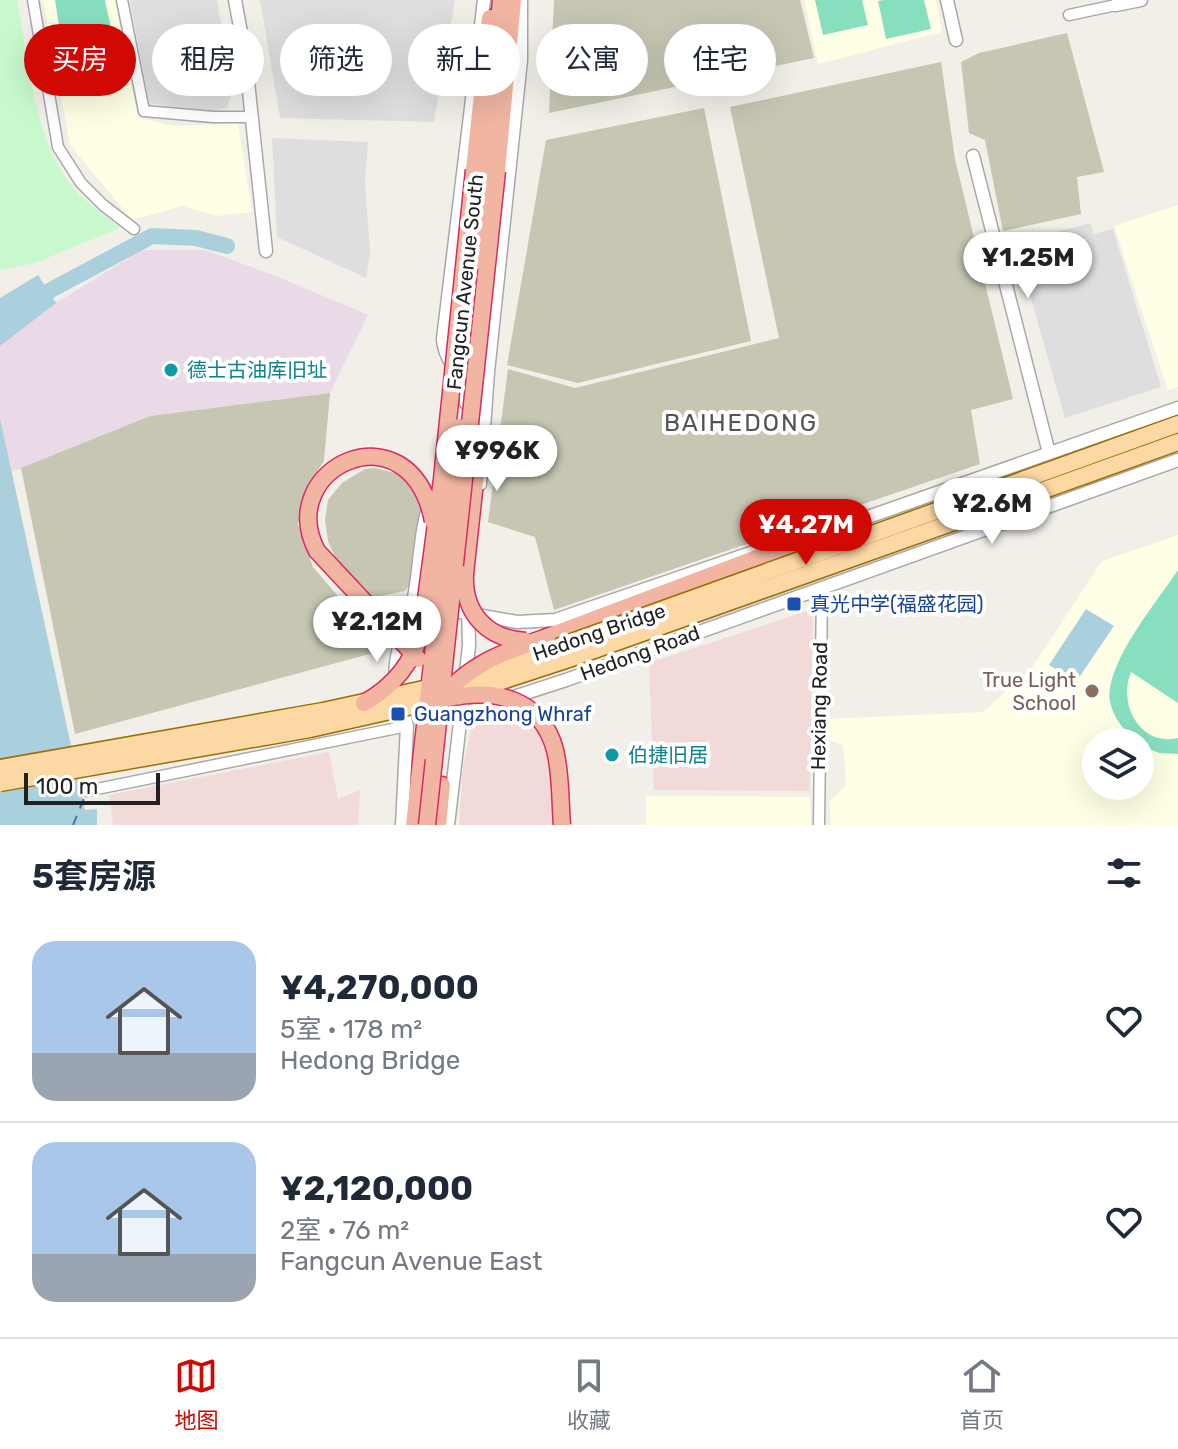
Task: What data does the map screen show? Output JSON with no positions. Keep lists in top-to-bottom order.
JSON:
{
  "streets": {
    "highway": ["Fangcun Avenue South"],
    "main road": ["Hedong Bridge"],
    "street": ["Hedong Road", "Hexiang Road"]
  },
  "crossings": [
    ["Fangcun Avenue South", "Hedong Road"],
    ["Hedong Road", "Hexiang Road"]
  ],
  "districts": ["BAIHEDONG"],
  "places": {
    "other": ["德士古油库旧址", "True Light School", "伯捷旧居"],
    "transit": ["真光中学(福盛花园)", "Guangzhong Whraf"]
  },
  "scale_bar": "100 m",
  "page": {
    "chip": [
      "买房",
      "租房",
      "筛选",
      "新上",
      "公寓",
      "住宅"
    ],
    "price": [
      "¥1.25M",
      "¥996K",
      "¥2.6M",
      "¥4.27M",
      "¥2.12M"
    ],
    "scale": "100 m",
    "heading": "5套房源",
    "list": [
      {
        "name": "¥4,270,000",
        "note": "5室 · 178 m² · Hedong Bridge"
      },
      {
        "name": "¥2,120,000",
        "note": "2室 · 76 m² · Fangcun Avenue East"
      }
    ],
    "tabs": ["地图", "收藏", "首页"]
  }
}
